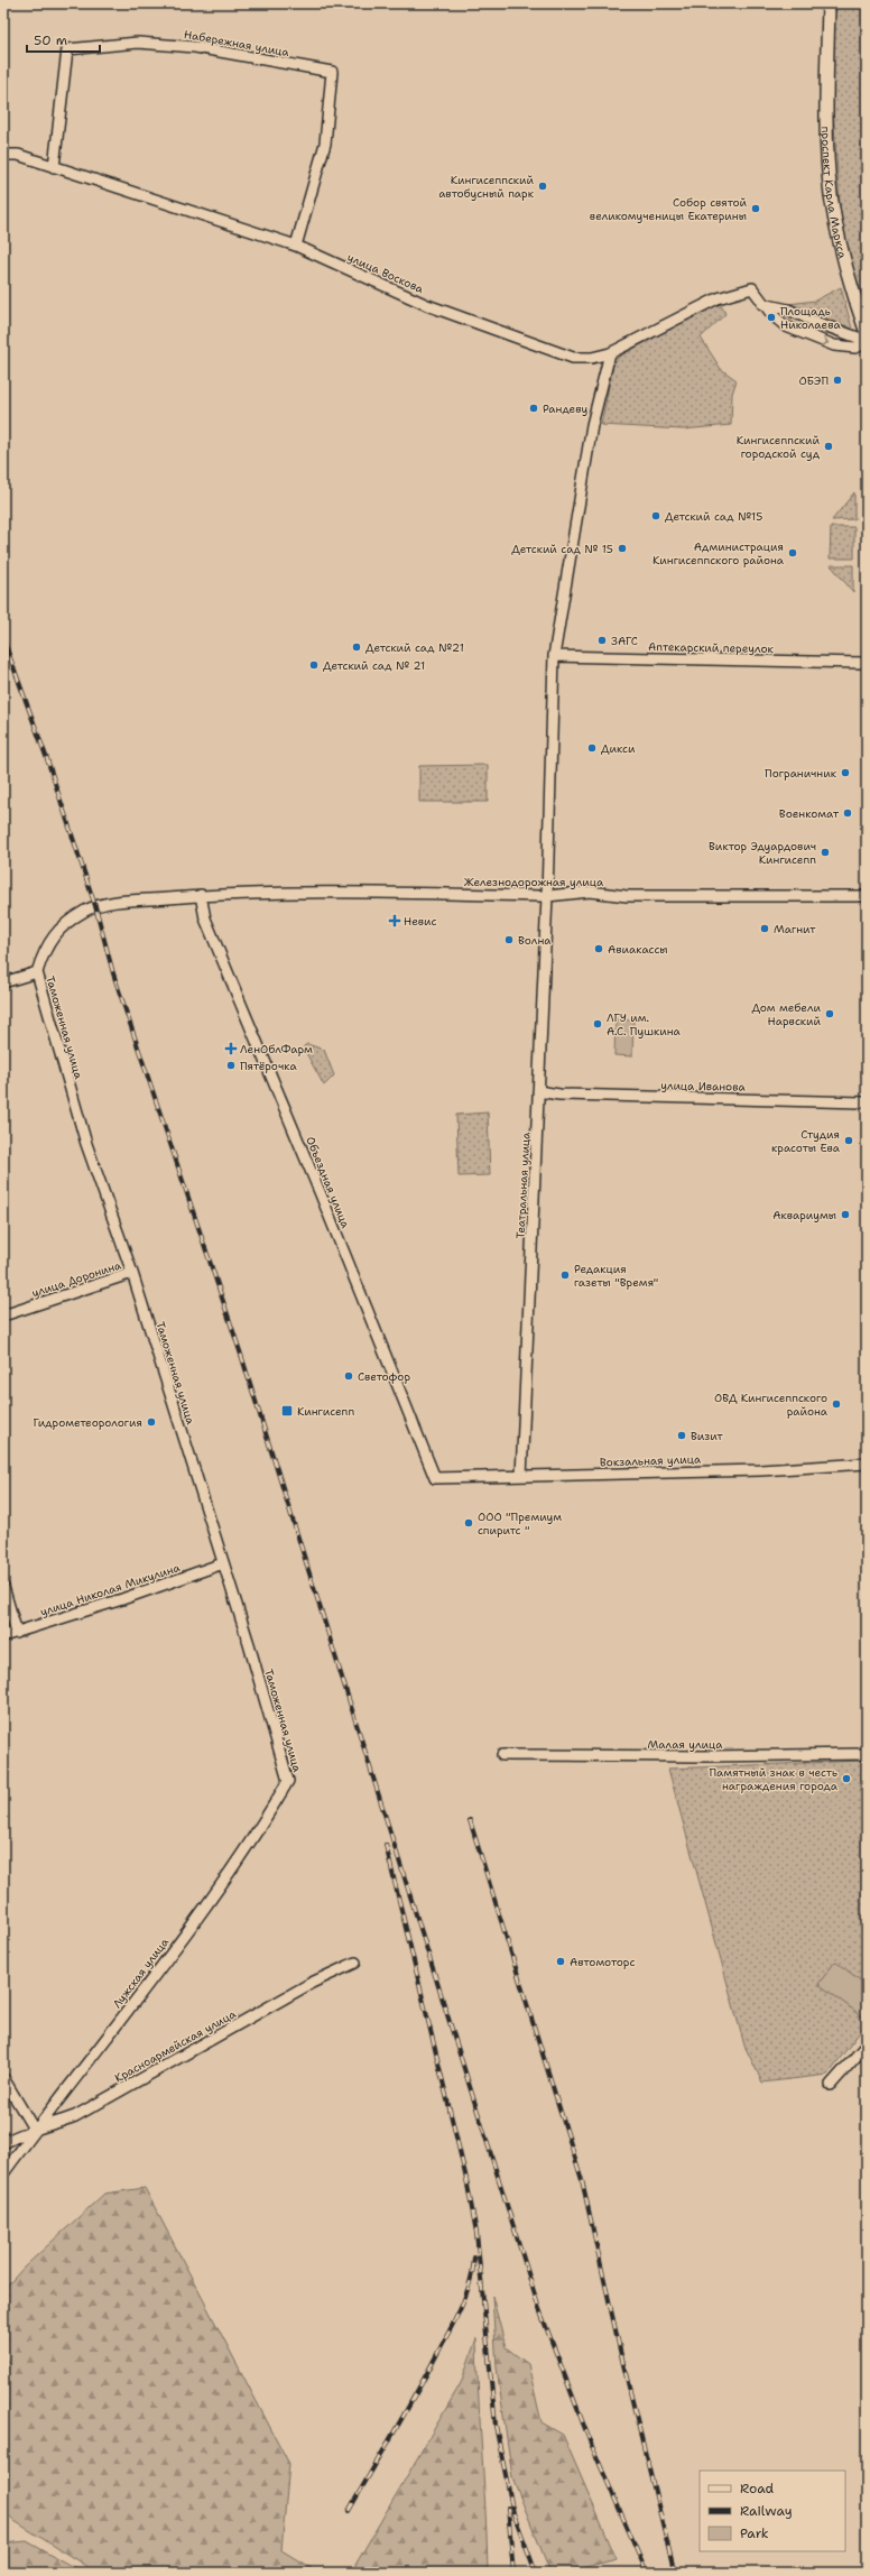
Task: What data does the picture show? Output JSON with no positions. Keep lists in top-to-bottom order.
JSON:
{
  "streets": {
    "main road": ["проспект Карла Маркса"],
    "street": [
      "Набережная улица",
      "улица Воскова",
      "Аптекарский переулок",
      "Железнодорожная улица",
      "Таможенная улица",
      "улица Иванова",
      "Объездная улица",
      "Театральная улица",
      "улица Доронина",
      "Вокзальная улица",
      "улица Николая Микулина",
      "Малая улица",
      "Лужская улица",
      "Красноармейская улица"
    ]
  },
  "crossings": [
    ["Набережная улица", "улица Воскова"],
    ["Железнодорожная улица", "Таможенная улица"],
    ["Железнодорожная улица", "Объездная улица"],
    ["Железнодорожная улица", "Театральная улица"],
    ["Таможенная улица", "улица Доронина"],
    ["Таможенная улица", "улица Николая Микулина"],
    ["Таможенная улица", "Лужская улица"],
    ["улица Иванова", "Театральная улица"],
    ["Объездная улица", "Вокзальная улица"],
    ["Театральная улица", "Вокзальная улица"],
    ["Лужская улица", "Красноармейская улица"]
  ],
  "places": {
    "other": [
      "Кингисеппский автобусный парк",
      "Собор святой великомученицы Екатерины",
      "Площадь Николаева",
      "ОБЭП",
      "Рандеву",
      "Кингисеппский городской суд",
      "Детский сад №15",
      "Детский сад № 15",
      "Администрация Кингисеппского района",
      "ЗАГС",
      "Детский сад №21",
      "Детский сад № 21",
      "Дикси",
      "Пограничник",
      "Военкомат",
      "Виктор Эдуардович Кингисепп",
      "Магнит",
      "Волна",
      "Авиакассы",
      "Дом мебели Нарвский",
      "ЛГУ им. А.С. Пушкина",
      "Пятёрочка",
      "Студия красоты Ева",
      "Аквариумы",
      "Редакция газеты \"Время\"",
      "Светофор",
      "ОВД Кингисеппского района",
      "Гидрометеорология",
      "Визит",
      "ООО \"Премиум спиритс \"",
      "Памятный знак в честь награждения города",
      "Автомоторс"
    ],
    "health": ["Невис", "ЛенОблФарм"],
    "transit": ["Кингисепп"]
  },
  "legend": ["Road", "Railway", "Park"],
  "scale_bar": "50 m"
}
